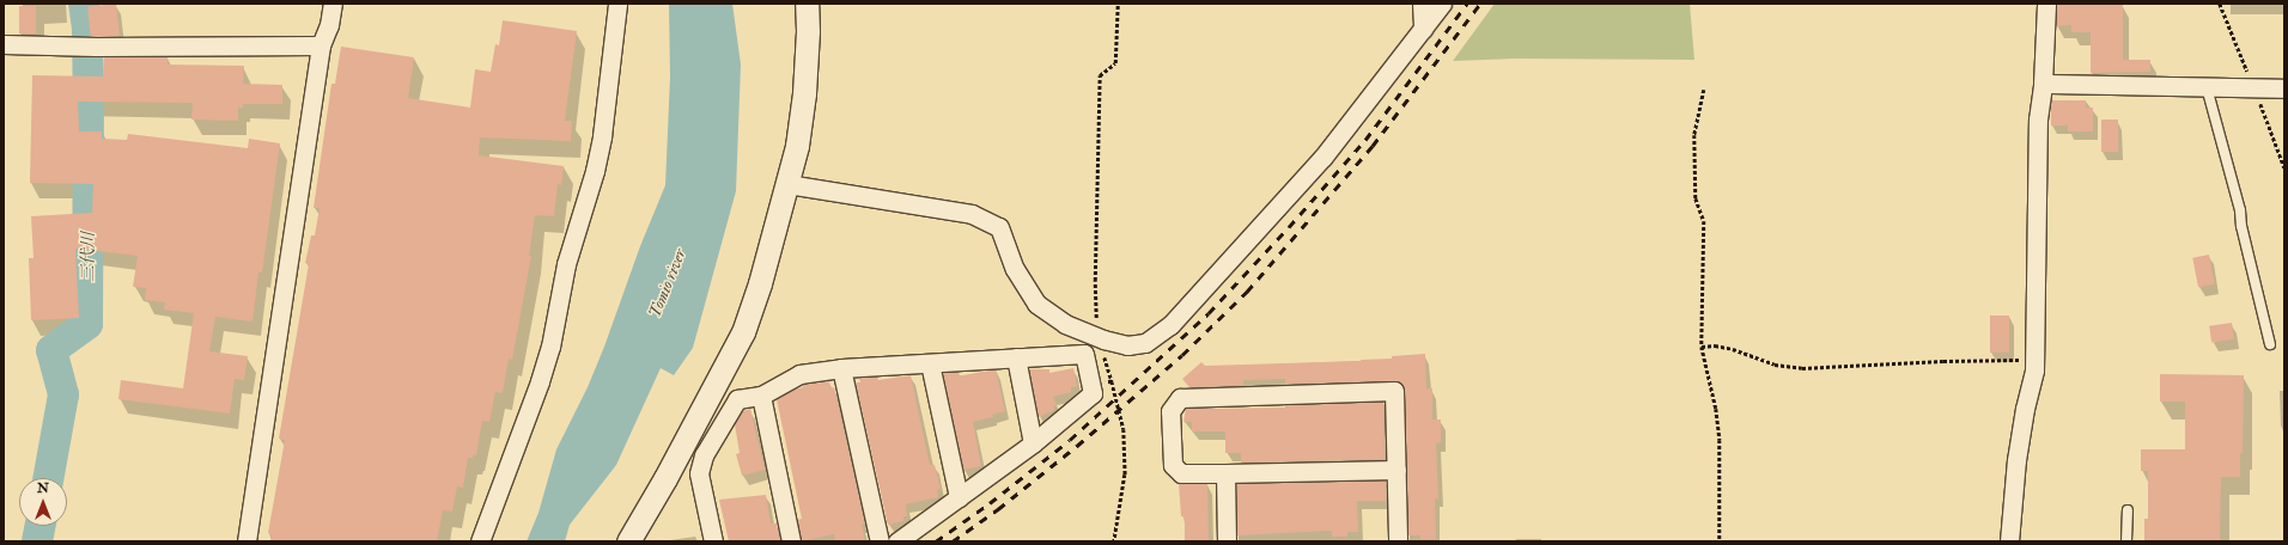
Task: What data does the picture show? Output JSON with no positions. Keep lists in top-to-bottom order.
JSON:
{
  "water": ["三代川", "Tomio river"],
  "north": "top"
}
